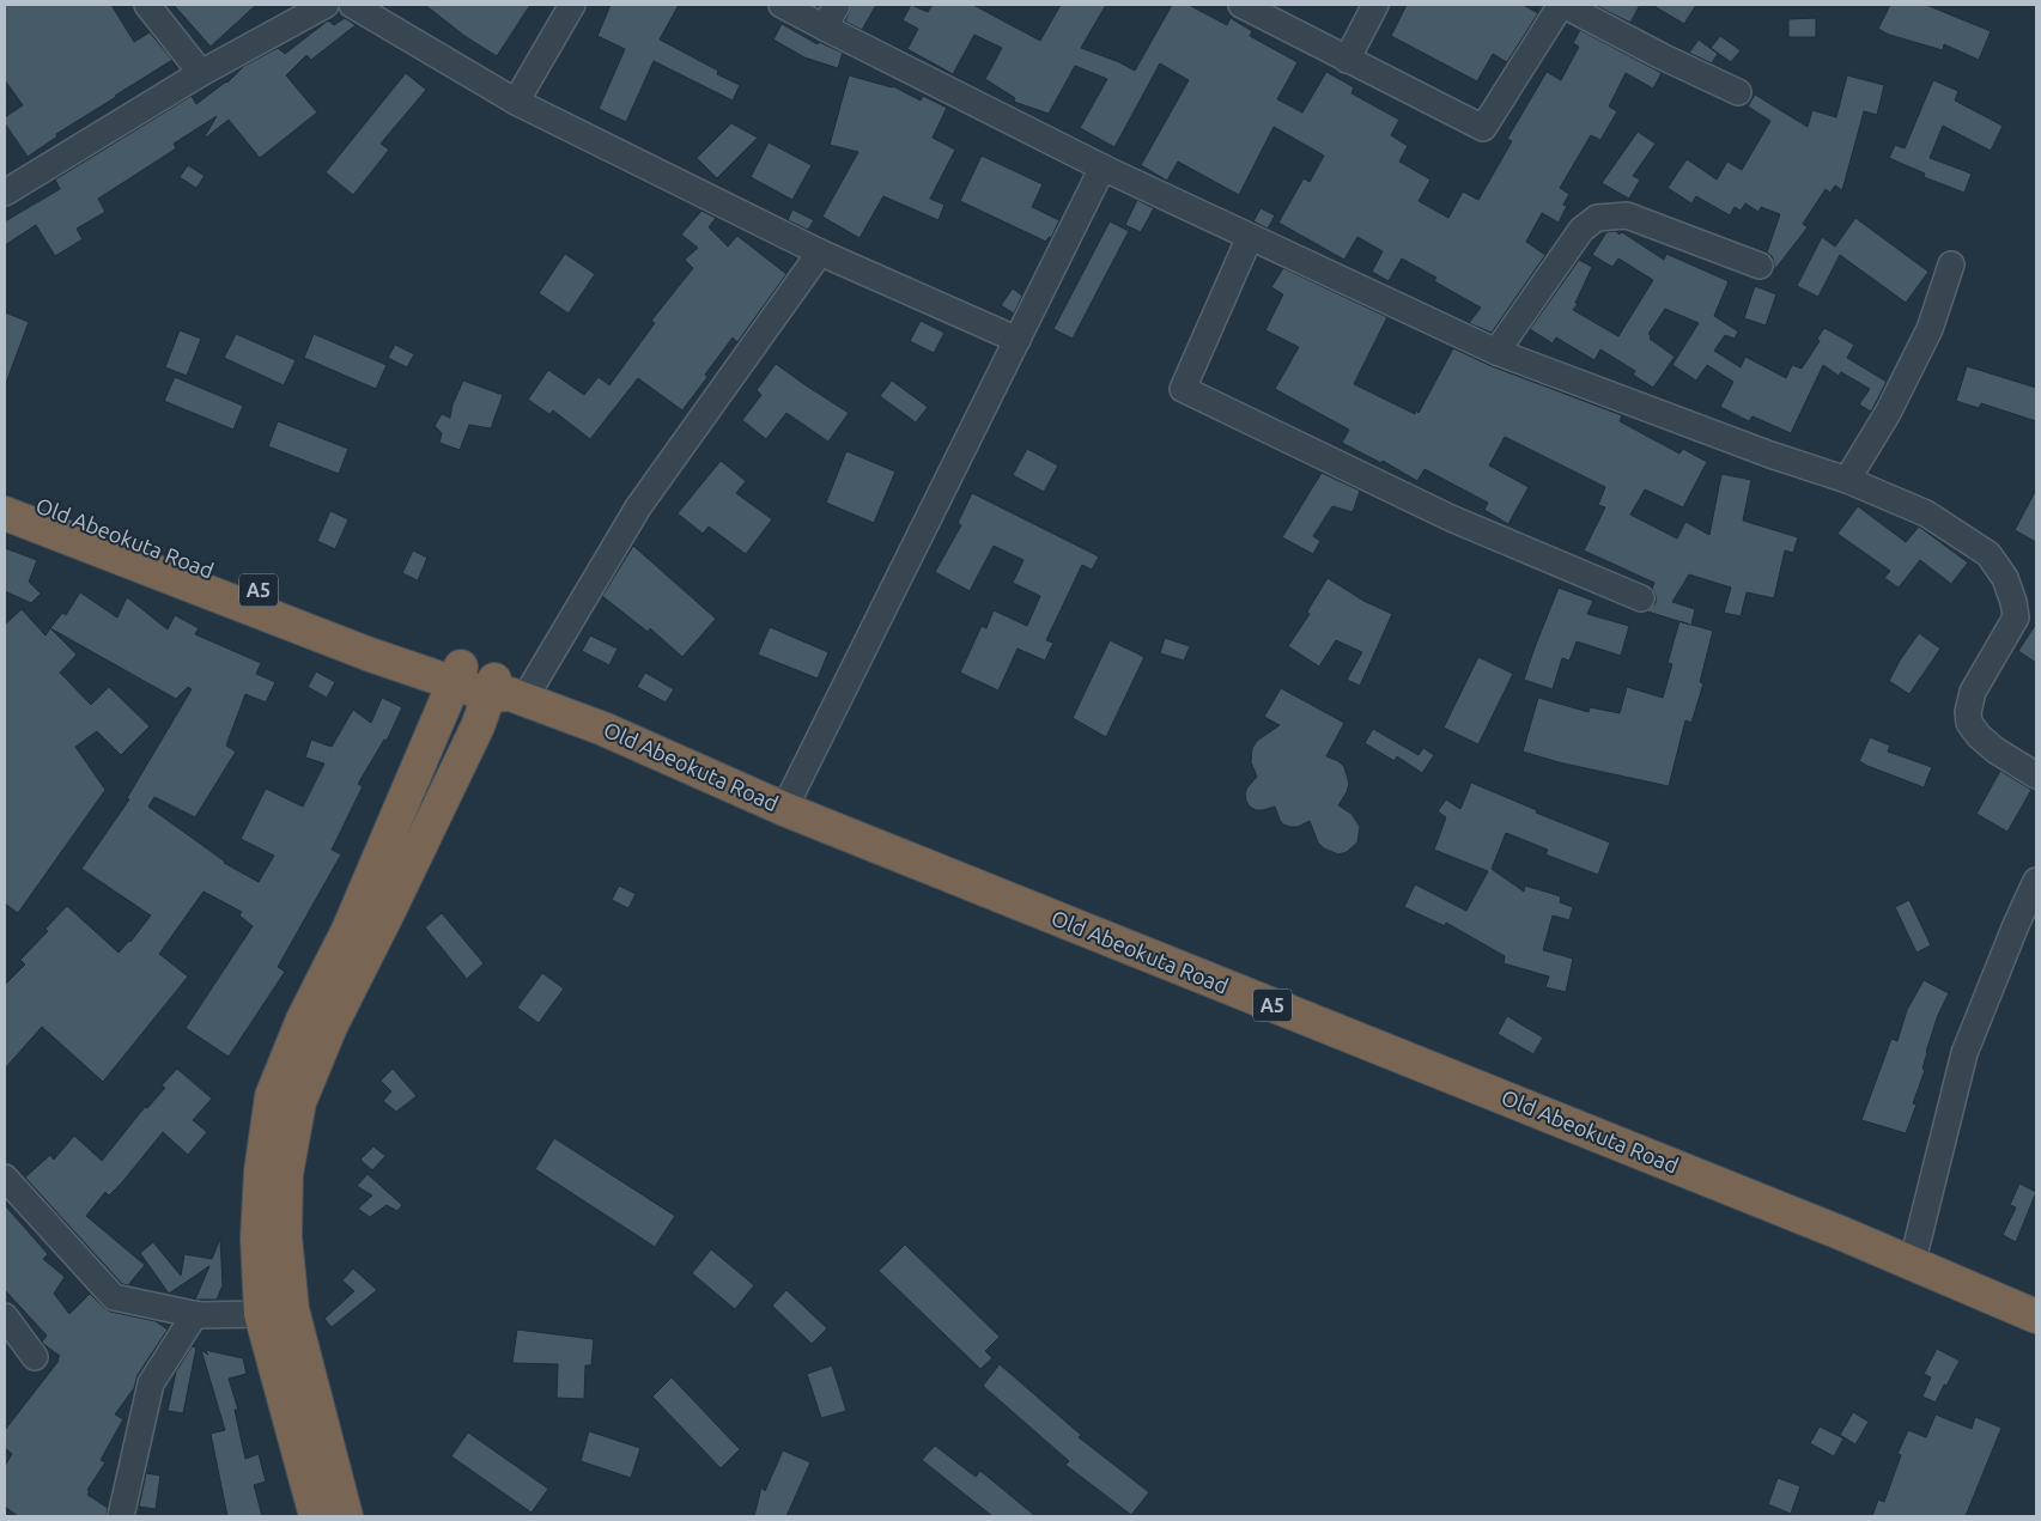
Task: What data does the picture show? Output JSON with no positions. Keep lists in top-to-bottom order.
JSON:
{
  "streets": {
    "highway": ["Old Abeokuta Road", "A5"]
  }
}
